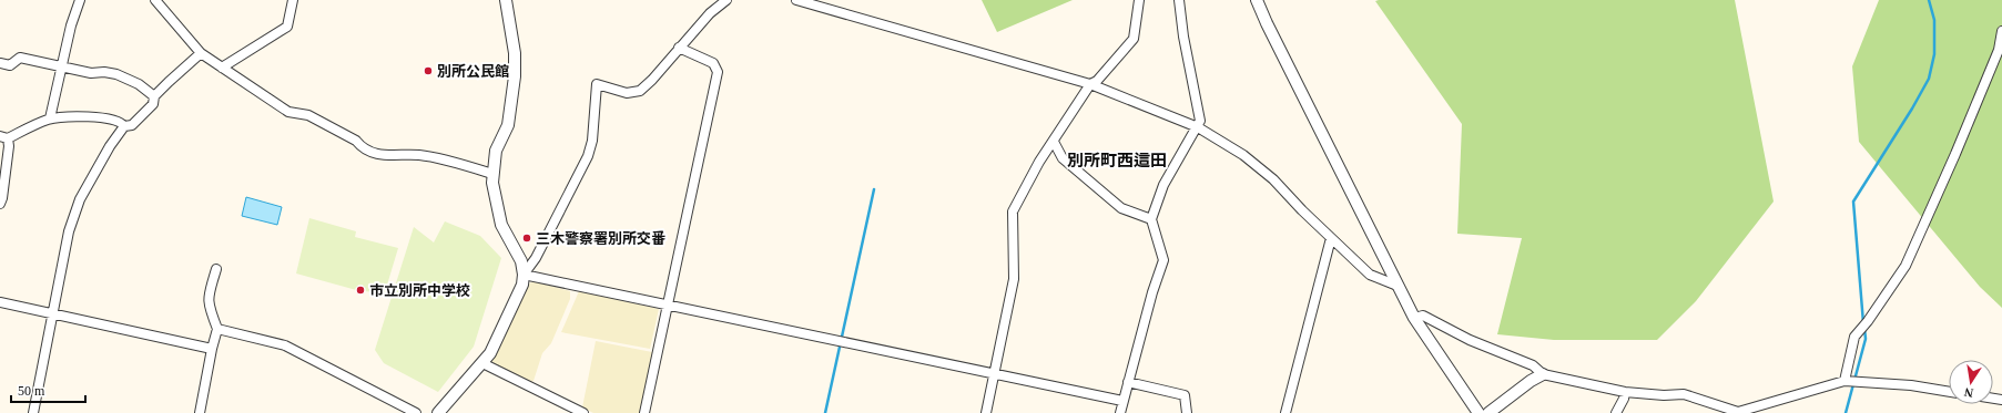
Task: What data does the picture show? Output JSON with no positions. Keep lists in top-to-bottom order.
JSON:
{
  "districts": ["別所町西這田"],
  "places": ["別所公民館", "三木警察署別所交番", "市立別所中学校"],
  "scale_bar": "50 m",
  "north": "bottom"
}
